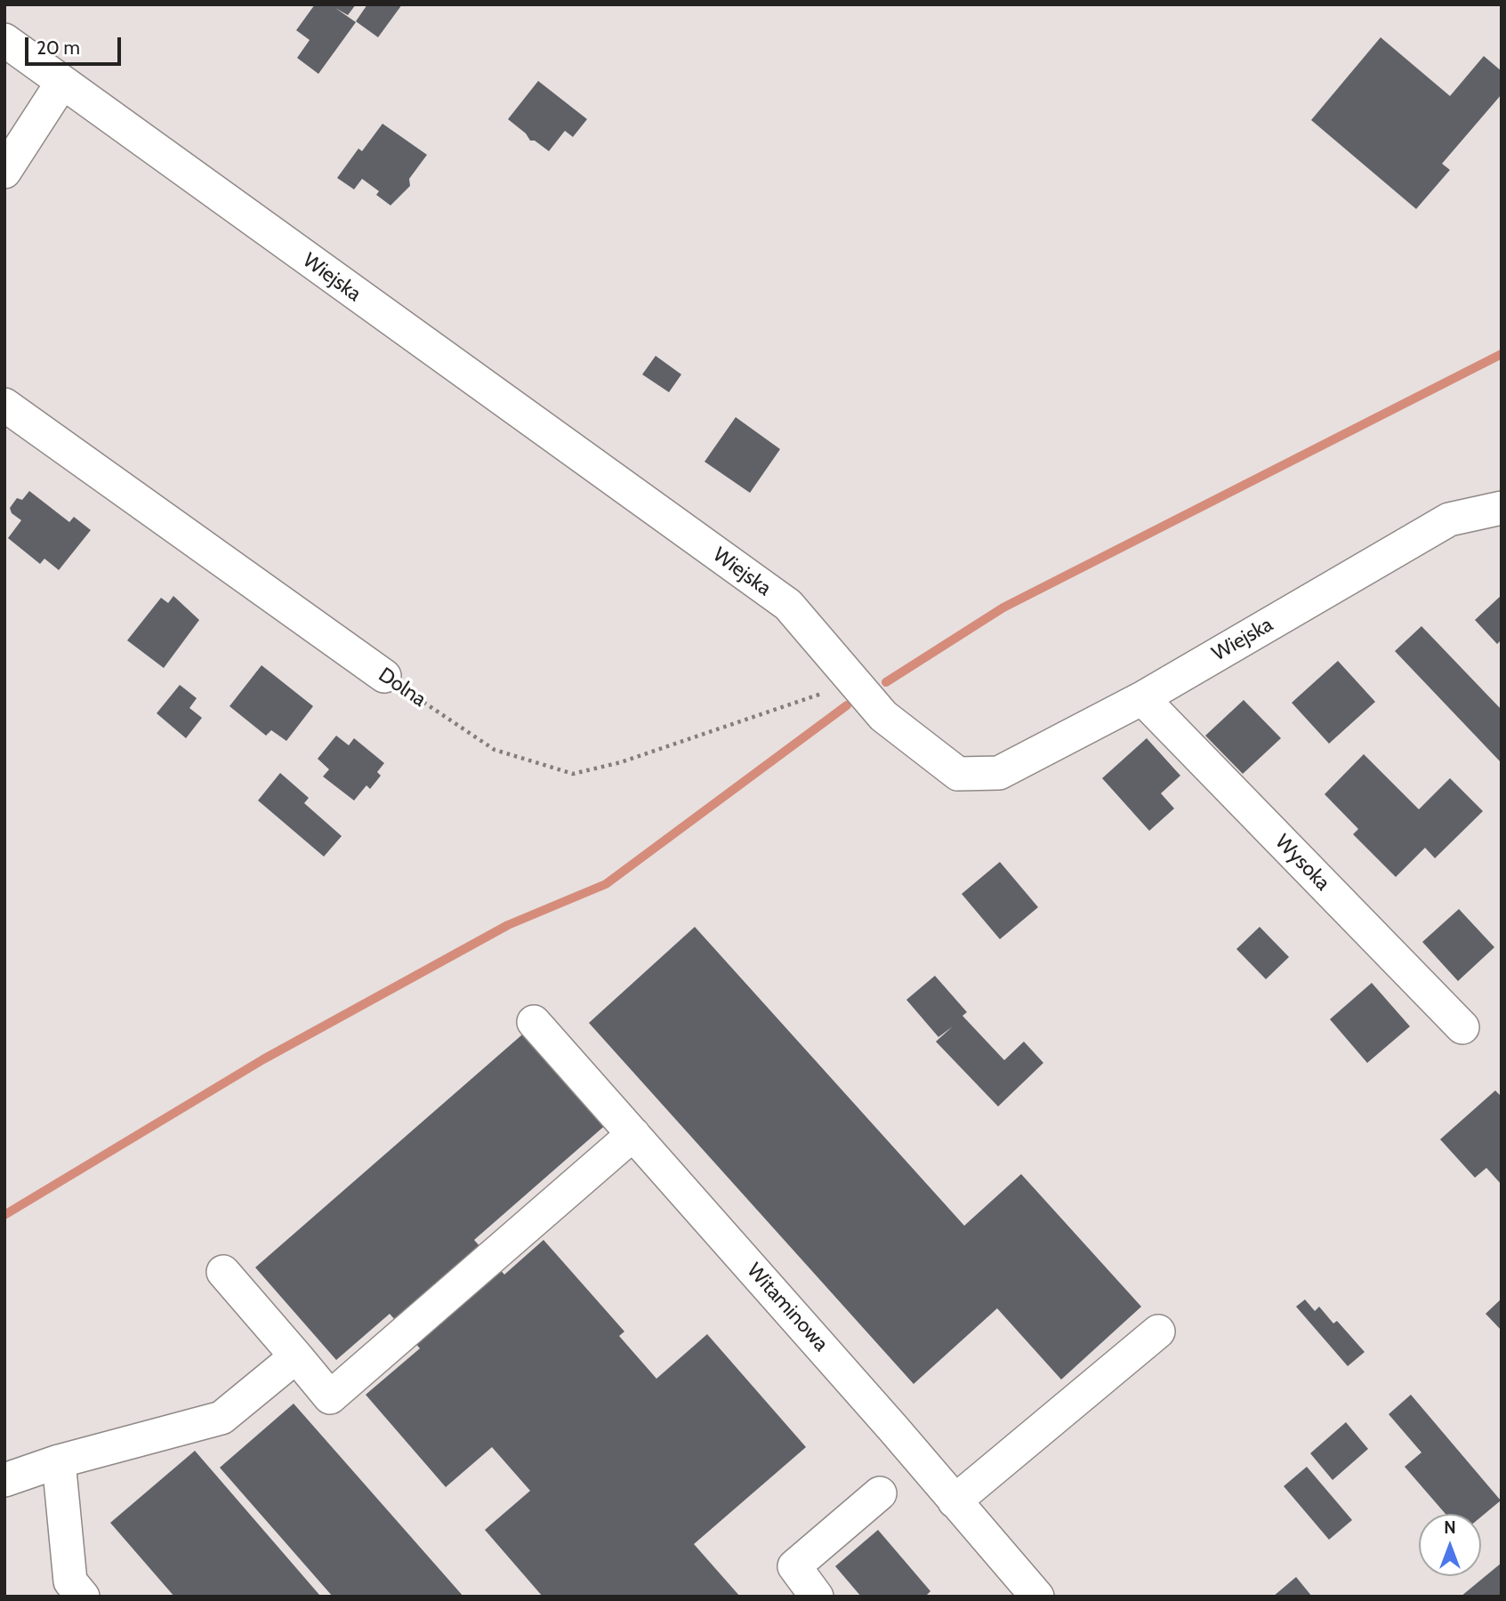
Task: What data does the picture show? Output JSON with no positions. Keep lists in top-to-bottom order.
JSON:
{
  "streets": {
    "street": [
      "Wiejska",
      "Dolna",
      "Wysoka",
      "Witaminowa"
    ]
  },
  "crossings": [
    ["Wiejska", "Dolna"],
    ["Wiejska", "Wysoka"]
  ],
  "scale_bar": "20 m",
  "north": "top"
}
